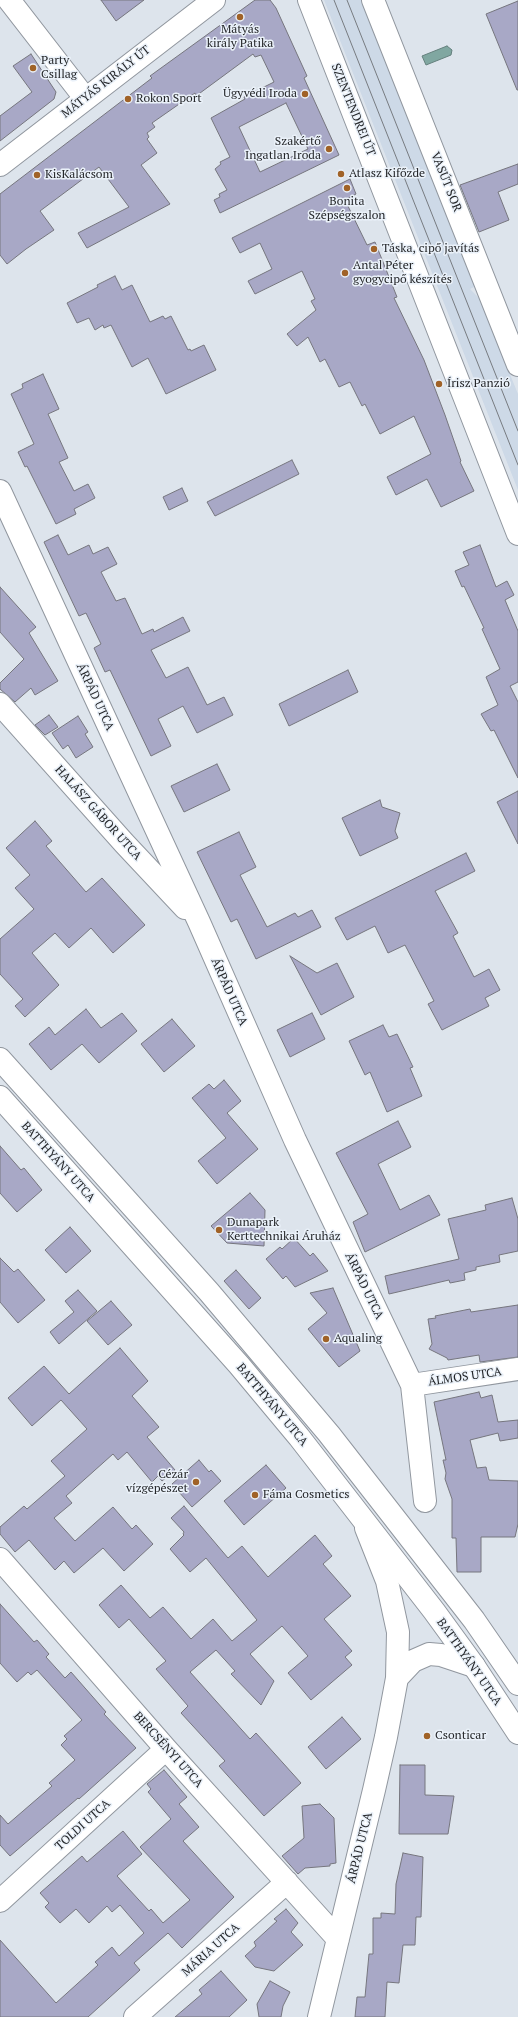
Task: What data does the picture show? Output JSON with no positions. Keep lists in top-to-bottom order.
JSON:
{
  "streets": {
    "street": [
      "MÁTYÁS KIRÁLY ÚT",
      "SZENTENDREI ÚT",
      "VASÚT SOR",
      "ÁRPÁD UTCA",
      "HALÁSZ GÁBOR UTCA",
      "BATTHYÁNY UTCA",
      "ÁLMOS UTCA",
      "BERCSÉNYI UTCA",
      "TOLDI UTCA",
      "MÁRIA UTCA"
    ]
  },
  "crossings": [
    ["ÁRPÁD UTCA", "HALÁSZ GÁBOR UTCA"],
    ["ÁRPÁD UTCA", "BATTHYÁNY UTCA"],
    ["ÁRPÁD UTCA", "ÁLMOS UTCA"],
    ["ÁRPÁD UTCA", "BERCSÉNYI UTCA"],
    ["BERCSÉNYI UTCA", "TOLDI UTCA"],
    ["BERCSÉNYI UTCA", "MÁRIA UTCA"]
  ],
  "places": [
    "Mátyás király Patika",
    "Party Csillag",
    "Ügyvédi Iroda",
    "Rokon Sport",
    "Szakértő Ingatlan Iroda",
    "Atlasz Kifőzde",
    "KisKalácsom",
    "Bonita Szépségszalon",
    "Táska, cipő javítás",
    "Antal Péter gyogycipő készítés",
    "Írisz Panzió",
    "Dunapark Kerttechnikai Áruház",
    "Aqualing",
    "Cézár vízgépészet",
    "Fáma Cosmetics",
    "Csonticar"
  ]
}
